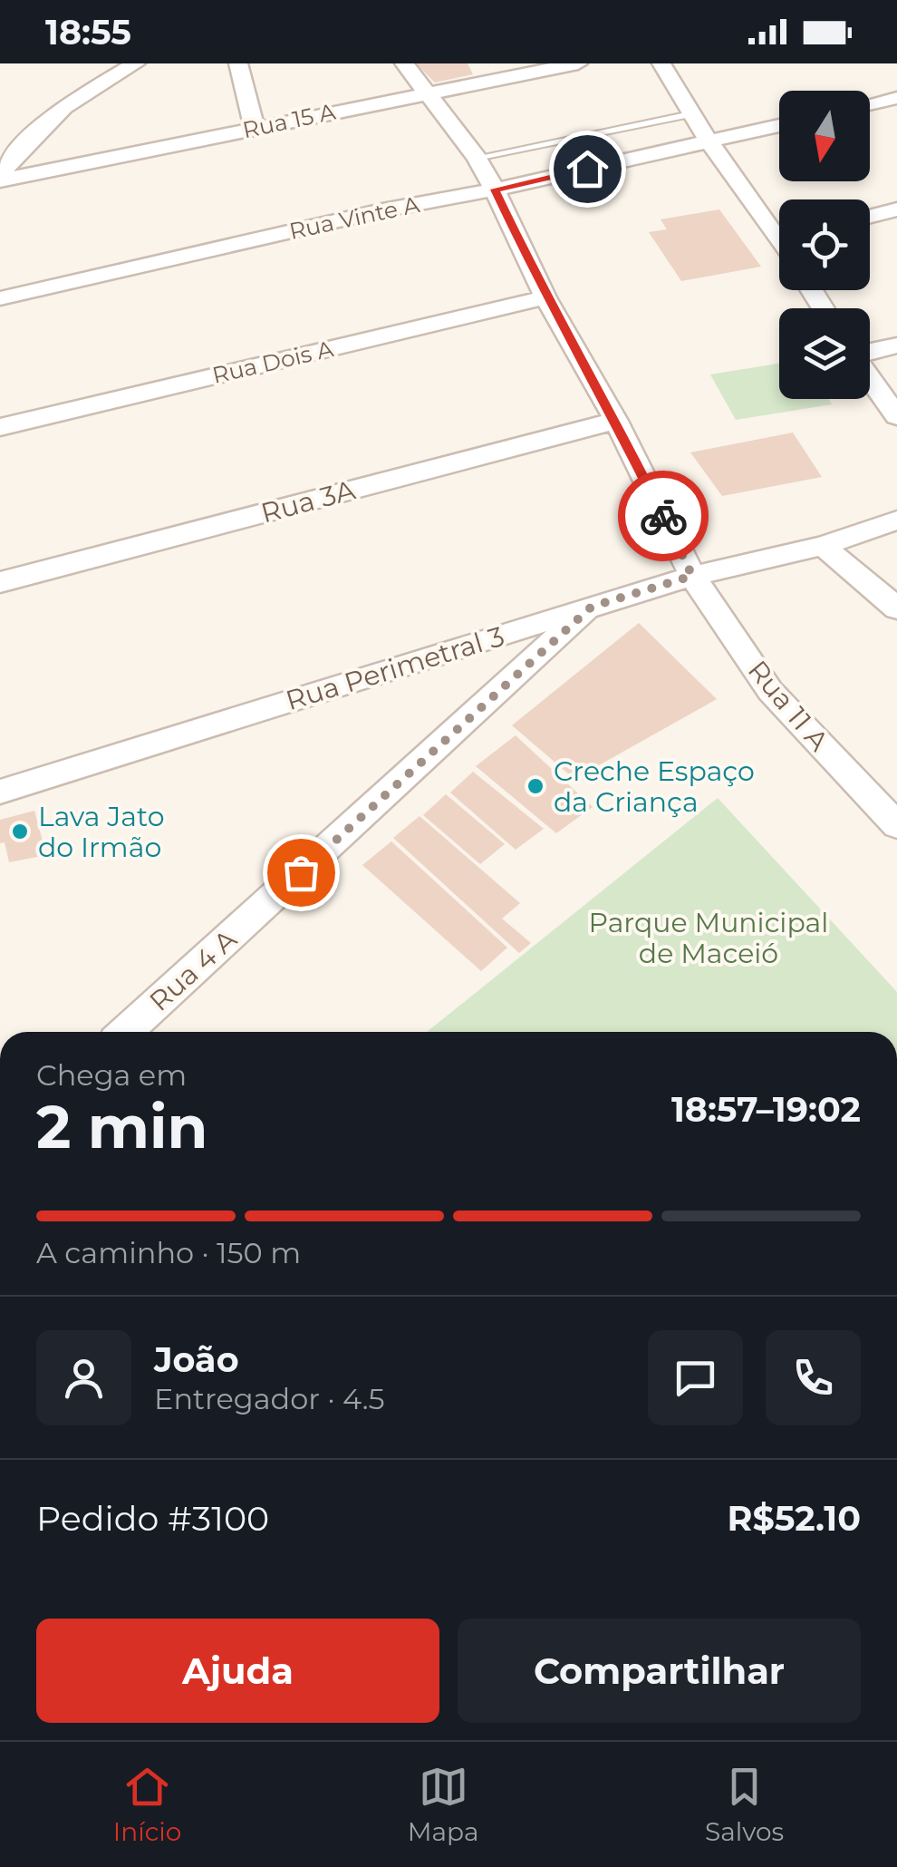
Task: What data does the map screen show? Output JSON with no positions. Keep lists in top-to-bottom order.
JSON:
{
  "streets": {
    "street": [
      "Rua 15 A",
      "Rua Vinte A",
      "Rua Dois A",
      "Rua 3A",
      "Rua Perimetral 3",
      "Rua 11 A",
      "Rua 4 A"
    ]
  },
  "crossings": [
    ["Rua 15 A", "Rua 11 A"],
    ["Rua Vinte A", "Rua 11 A"],
    ["Rua Dois A", "Rua 11 A"],
    ["Rua 3A", "Rua 11 A"],
    ["Rua Perimetral 3", "Rua 11 A"],
    ["Rua Perimetral 3", "Rua 4 A"]
  ],
  "parks": ["Parque Municipal de Maceió"],
  "places": ["Creche Espaço da Criança", "Lava Jato do Irmão"],
  "north": "bottom",
  "page": {
    "status": "18:55",
    "heading": ["2 min", "Chega em", "18:57–19:02"],
    "panel": [
      "João",
      "Entregador · 4.5",
      "Pedido #3100",
      "R$52.10"
    ],
    "bar": "A caminho · 150 m",
    "buttons": ["Ajuda", "Compartilhar"],
    "tabs": ["Início", "Mapa", "Salvos"]
  }
}
